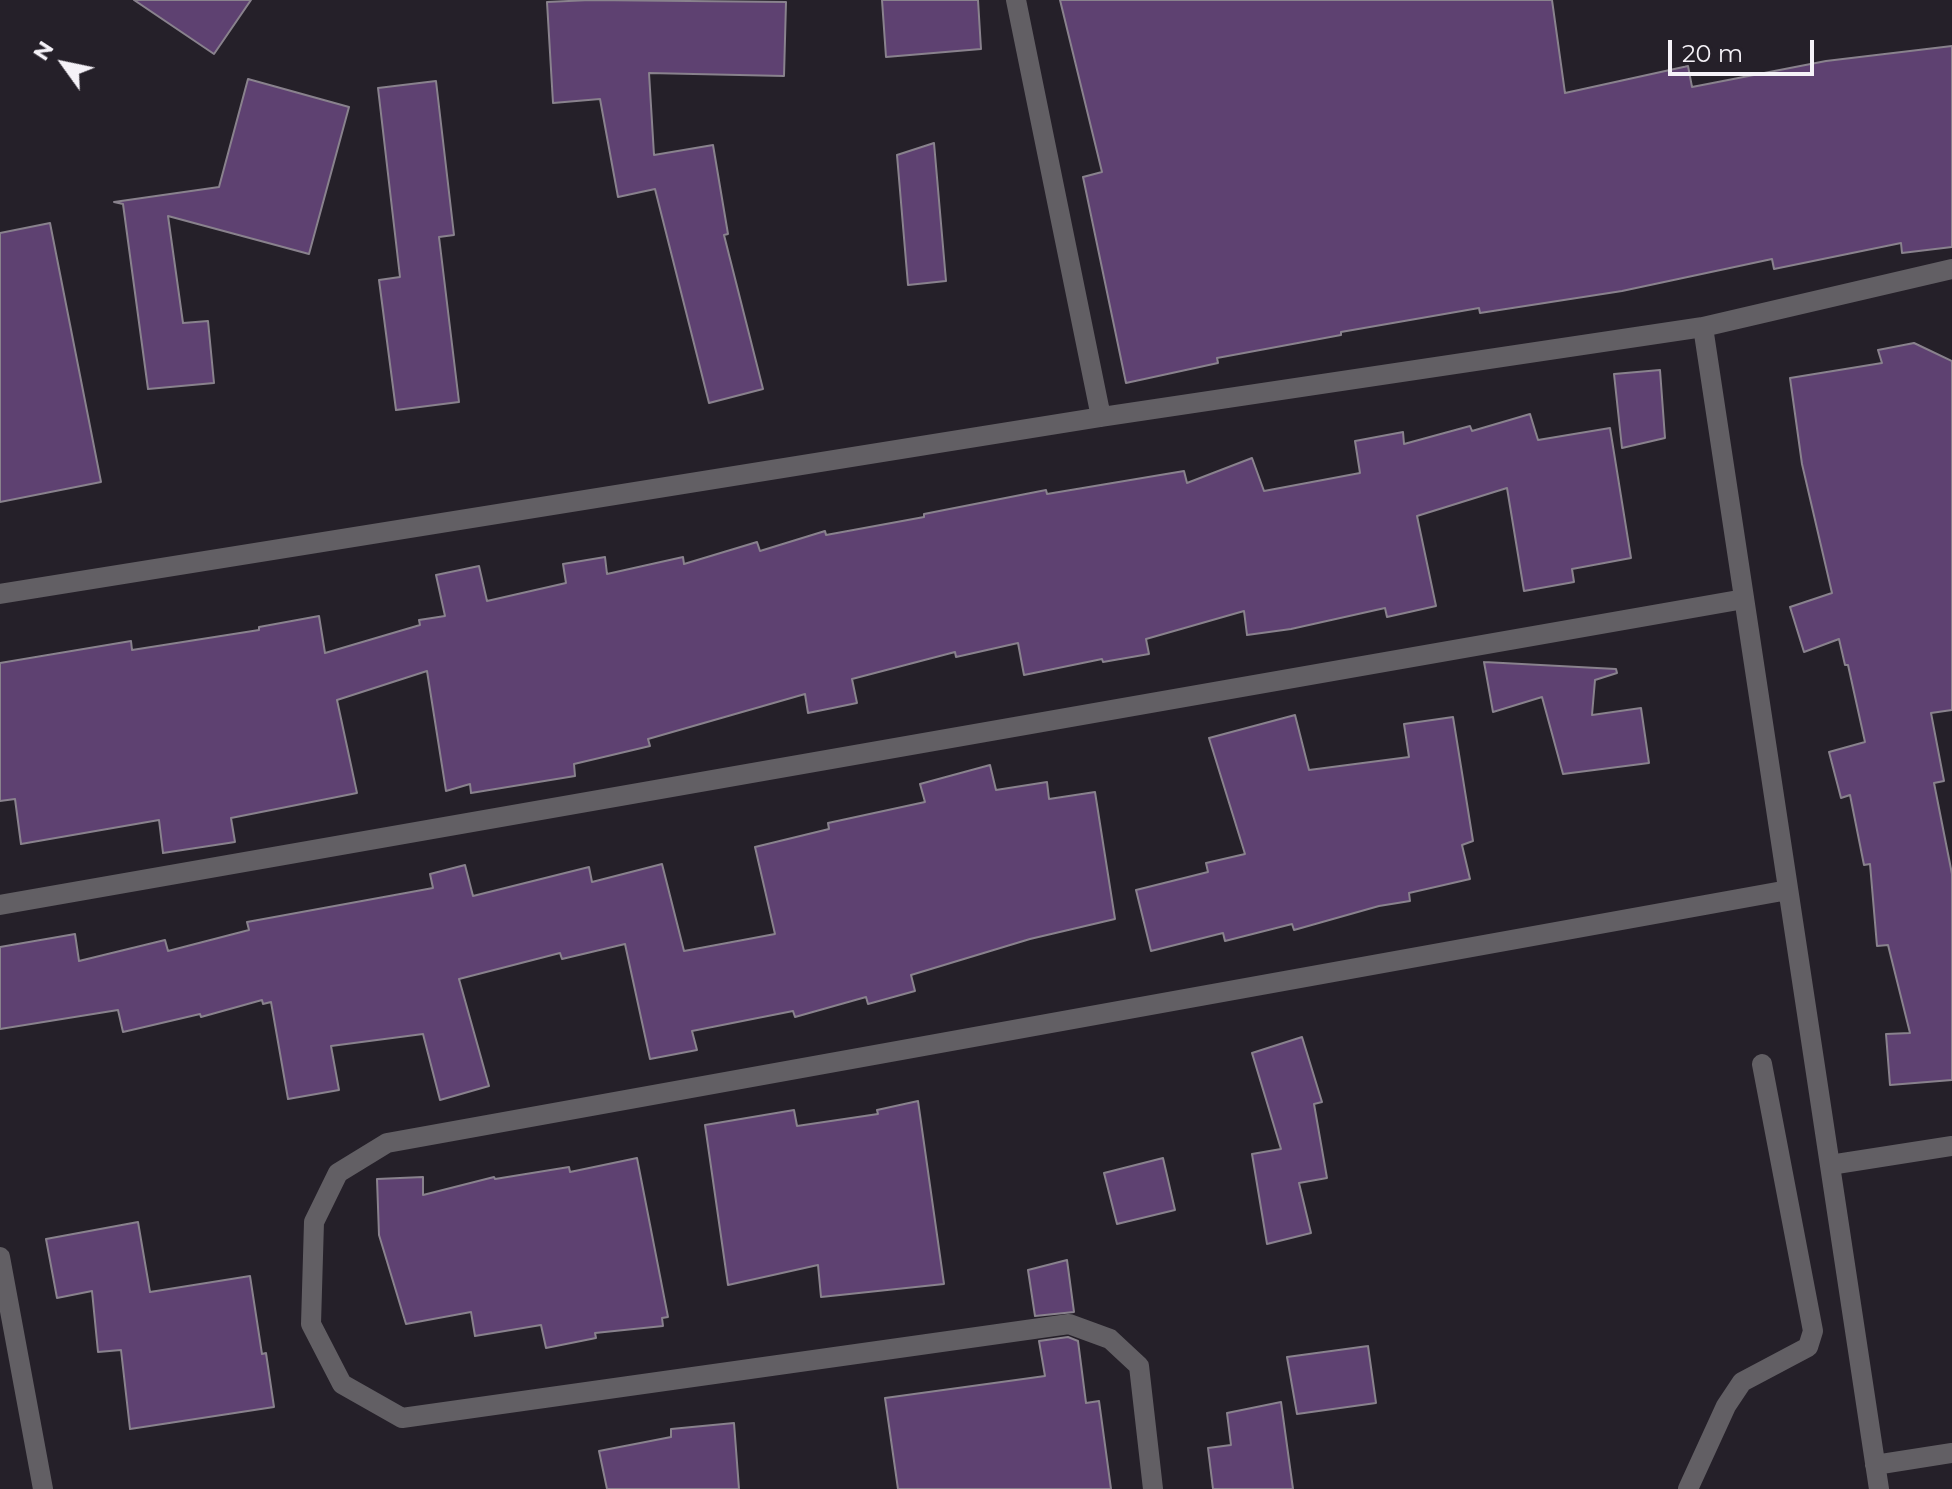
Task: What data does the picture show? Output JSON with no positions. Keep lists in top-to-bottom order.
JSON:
{
  "scale_bar": "20 m",
  "north": "top left"
}
